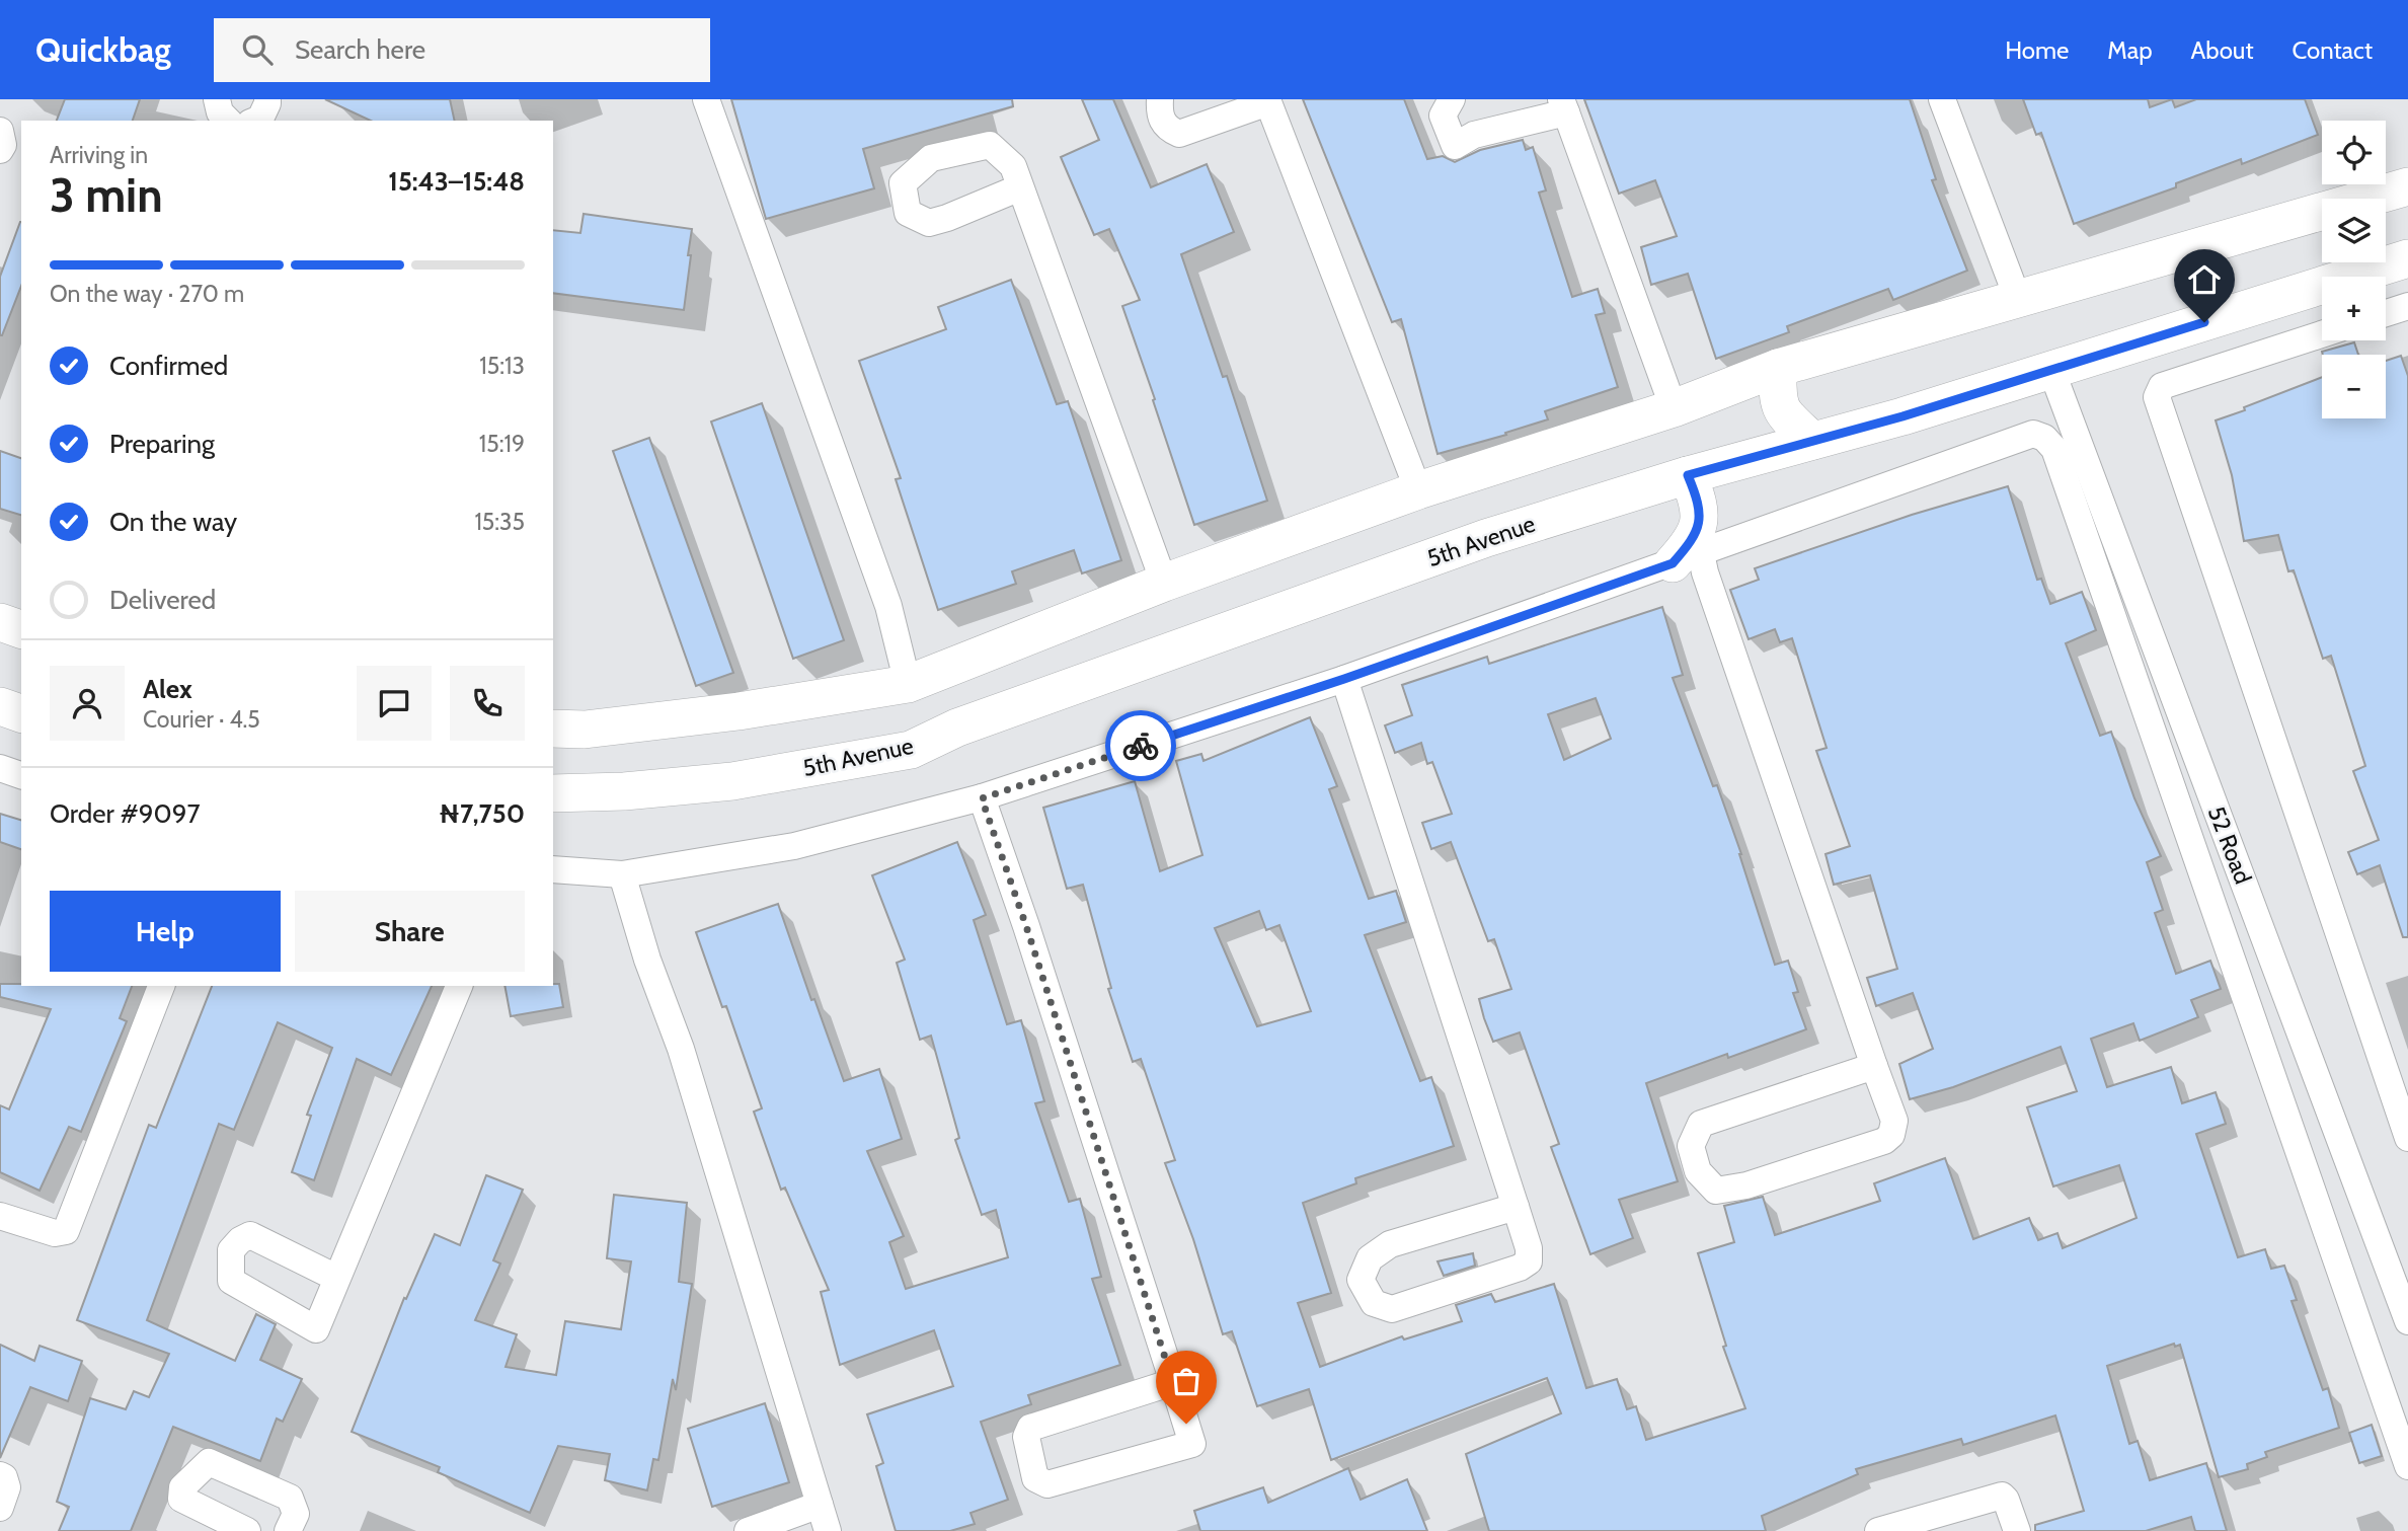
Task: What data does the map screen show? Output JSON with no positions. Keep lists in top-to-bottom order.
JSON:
{
  "streets": {
    "street": ["5th Avenue", "52 Road"]
  },
  "crossings": [
    ["5th Avenue", "52 Road"]
  ],
  "page": {
    "header": "Quickbag",
    "search": "Search here",
    "nav": [
      "Home",
      "Map",
      "About",
      "Contact"
    ],
    "map_buttons": ["+", "−"],
    "heading": ["3 min", "Arriving in", "15:43–15:48"],
    "panel": [
      "Alex",
      "Courier · 4.5",
      "Order #9097",
      "₦7,750"
    ],
    "bar": "On the way · 270 m",
    "list": [
      ["Confirmed", "15:13"],
      ["Preparing", "15:19"],
      ["On the way", "15:35"],
      "Delivered"
    ],
    "buttons": ["Help", "Share"]
  }
}
